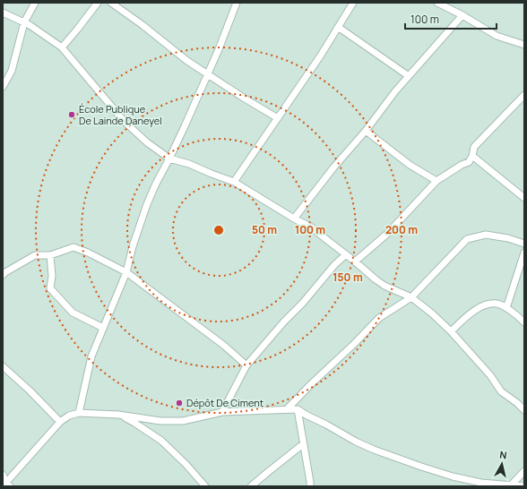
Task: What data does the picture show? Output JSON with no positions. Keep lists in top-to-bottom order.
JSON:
{
  "places": ["École Publique De Lainde Daneyel", "Dépôt De Ciment"],
  "scale_bar": "100 m",
  "north": "top",
  "rings": [
    "50 m",
    "100 m",
    "200 m",
    "150 m"
  ]
}
